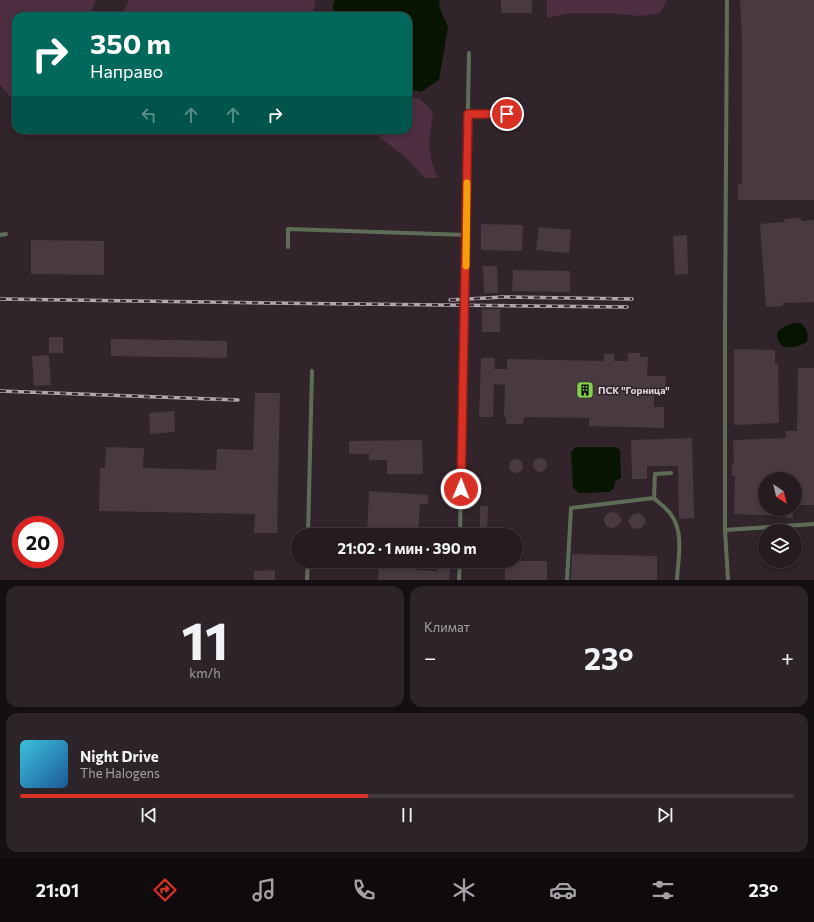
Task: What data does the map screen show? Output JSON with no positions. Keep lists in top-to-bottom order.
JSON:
{
  "places": {
    "building": ["ПСК \"Горница\""]
  },
  "north": "bottom right",
  "page": {
    "turn": ["350 m", "Направо"],
    "limit": "20",
    "trip": "21:02 · 1 мин · 390 m",
    "tile": [
      ["11", "km/h"],
      "Климат"
    ],
    "heat": ["−", "23°", "+"],
    "song": ["Night Drive", "The Halogens"],
    "tabs": ["21:01", "23°"]
  }
}
